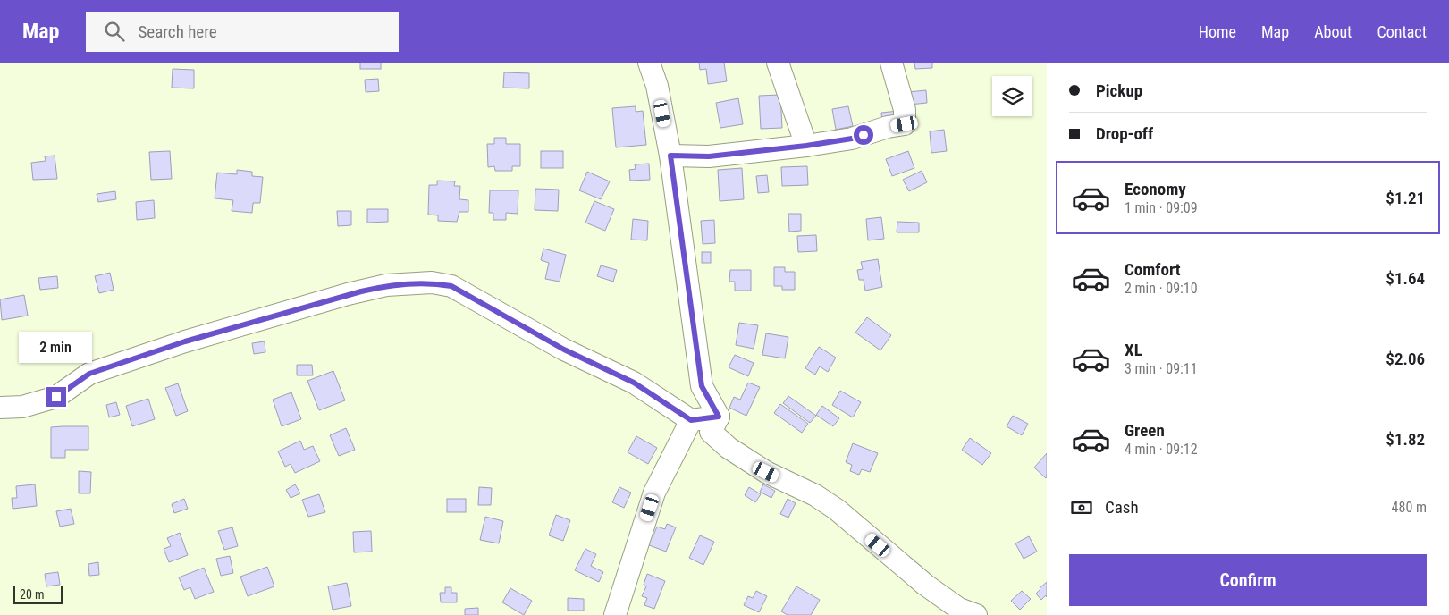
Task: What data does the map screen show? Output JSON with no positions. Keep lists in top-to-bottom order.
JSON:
{
  "scale_bar": "20 m",
  "page": {
    "header": "Map",
    "search": "Search here",
    "nav": [
      "Home",
      "Map",
      "About",
      "Contact"
    ],
    "banner": ["Pickup", "Drop-off"],
    "list": [
      {
        "name": "Economy",
        "note": "1 min · 09:09",
        "value": "$1.21"
      },
      {
        "name": "Comfort",
        "note": "2 min · 09:10",
        "value": "$1.64"
      },
      {
        "name": "XL",
        "note": "3 min · 09:11",
        "value": "$2.06"
      },
      {
        "name": "Green",
        "note": "4 min · 09:12",
        "value": "$1.82"
      }
    ],
    "bubble": "2 min",
    "pay": ["Cash", "480 m"],
    "buttons": "Confirm",
    "scale": "20 m"
  }
}
